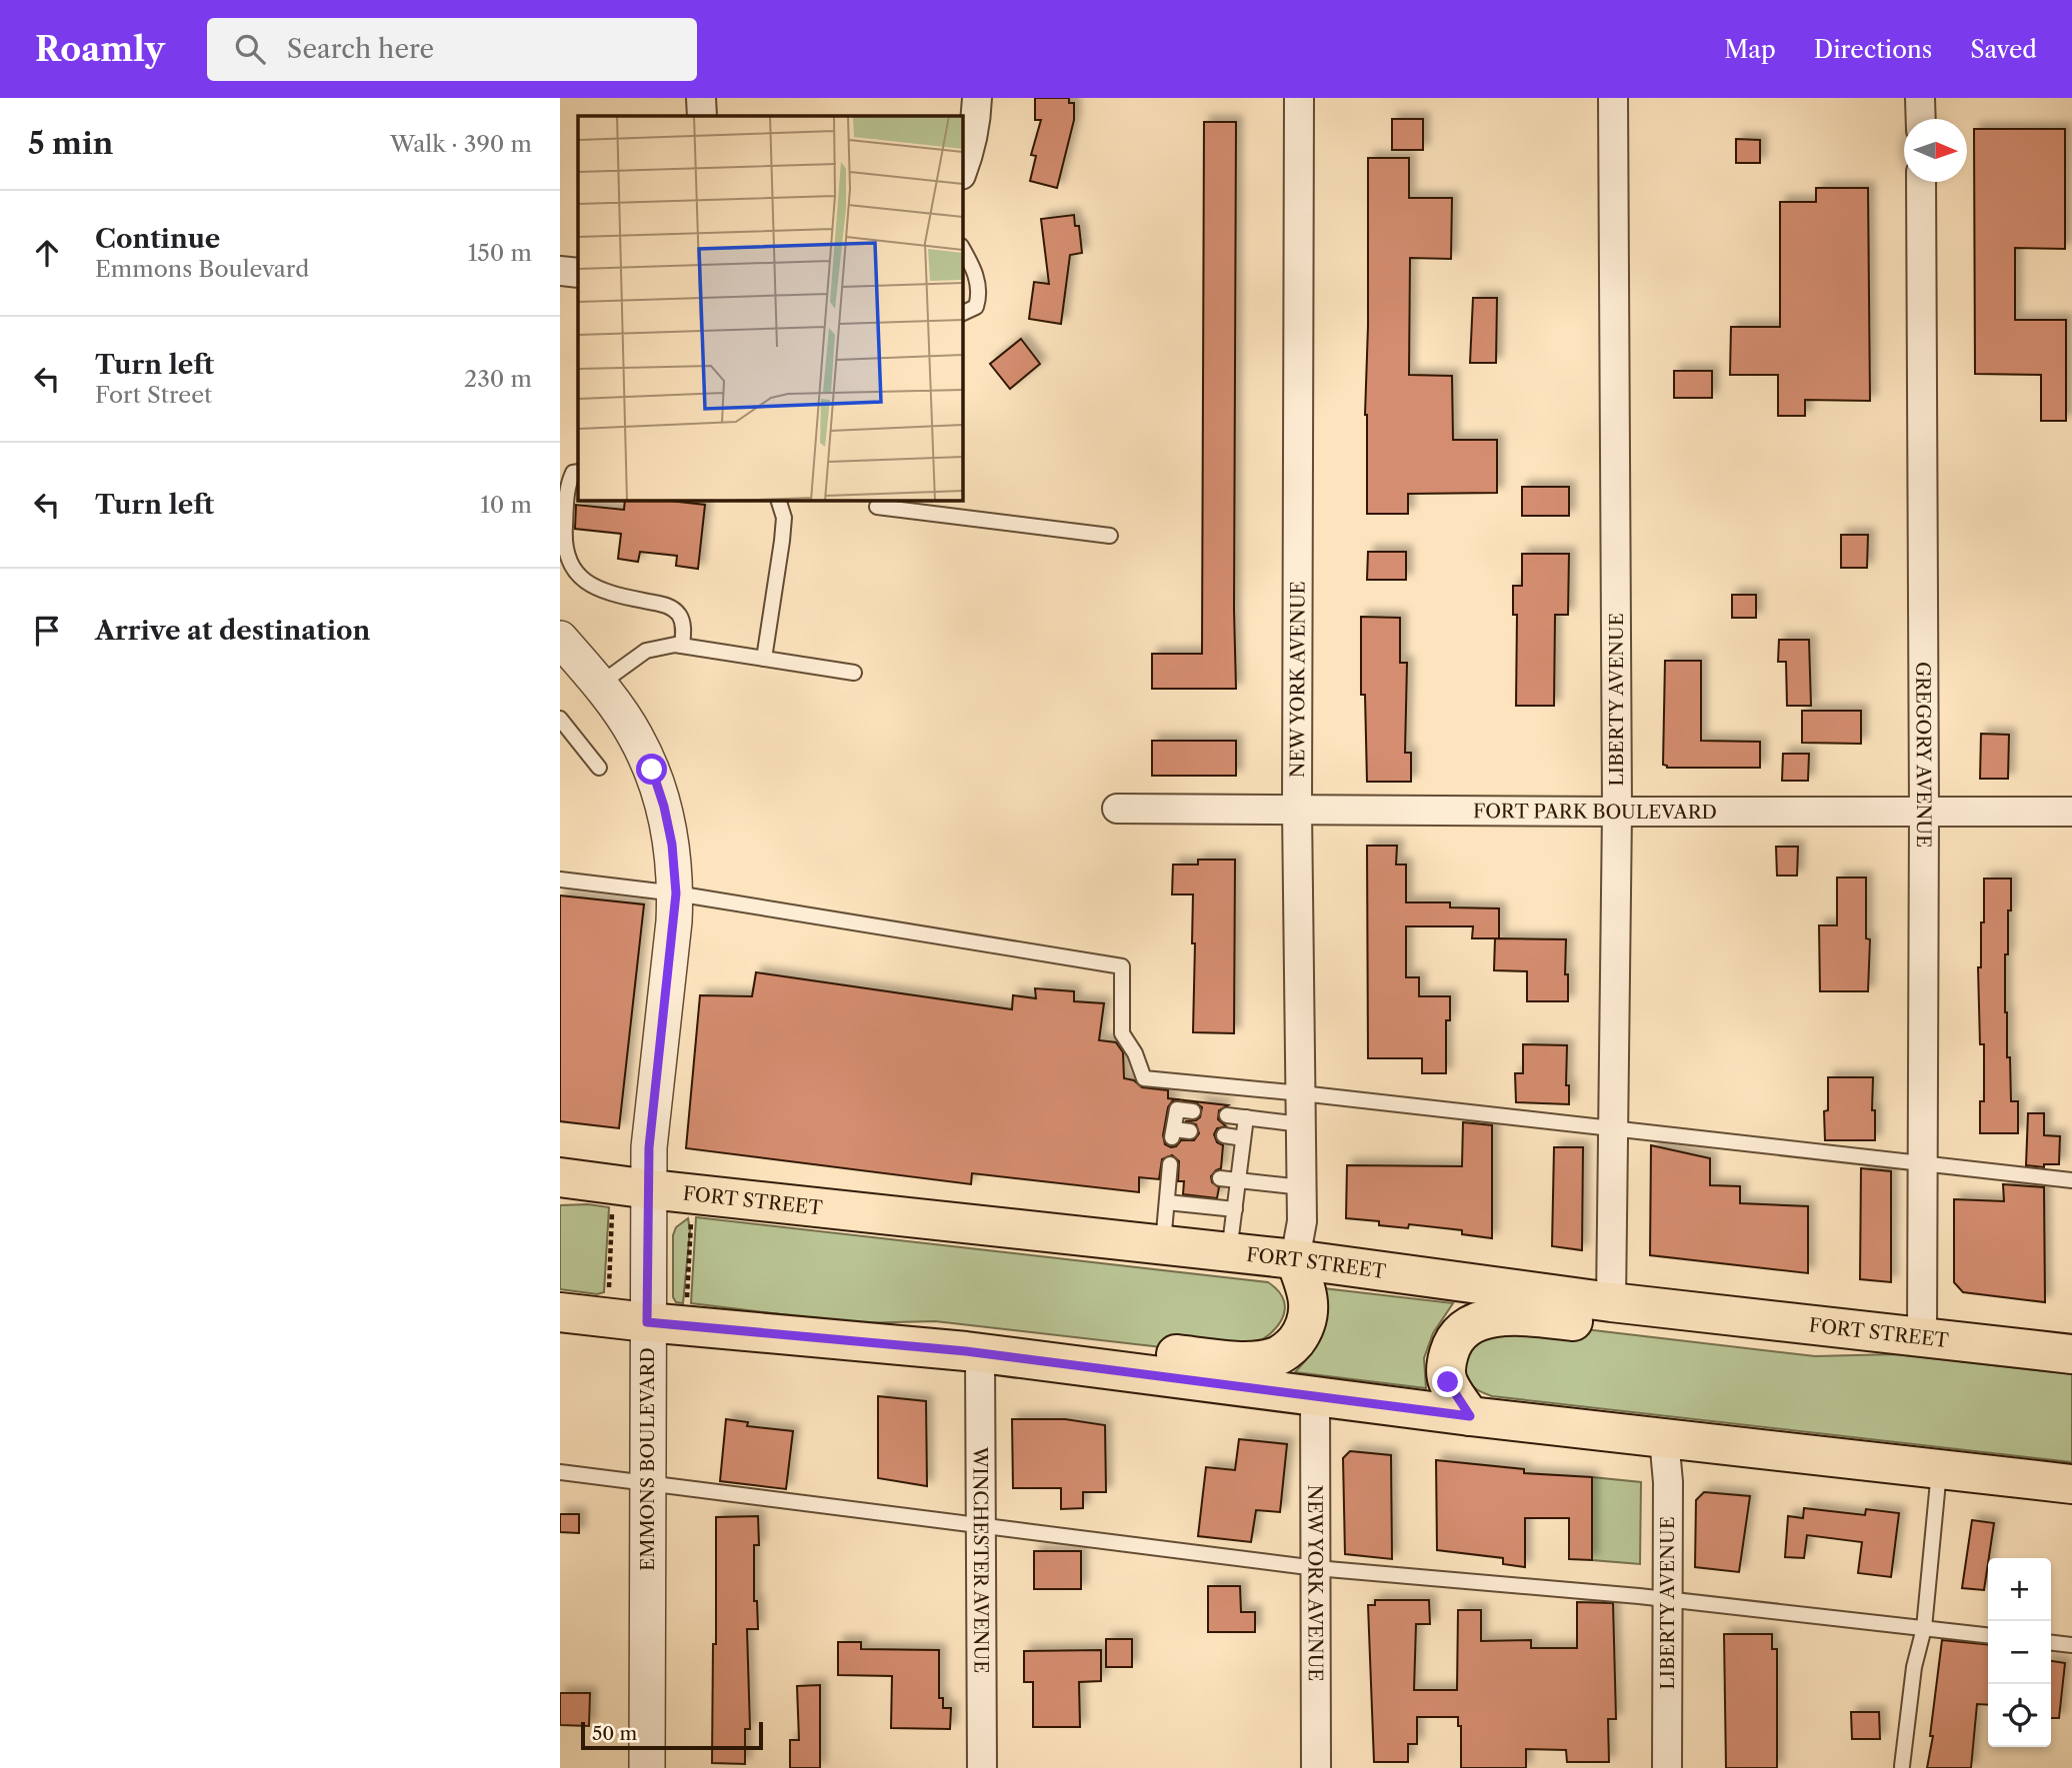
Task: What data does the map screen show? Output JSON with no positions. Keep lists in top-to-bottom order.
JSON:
{
  "streets": {
    "main road": ["FORT STREET"],
    "street": [
      "NEW YORK AVENUE",
      "LIBERTY AVENUE",
      "GREGORY AVENUE",
      "FORT PARK BOULEVARD",
      "EMMONS BOULEVARD",
      "WINCHESTER AVENUE"
    ]
  },
  "crossings": [
    ["NEW YORK AVENUE", "FORT PARK BOULEVARD"],
    ["NEW YORK AVENUE", "FORT STREET"],
    ["LIBERTY AVENUE", "FORT PARK BOULEVARD"],
    ["LIBERTY AVENUE", "FORT STREET"],
    ["GREGORY AVENUE", "FORT PARK BOULEVARD"],
    ["GREGORY AVENUE", "FORT STREET"],
    ["FORT STREET", "EMMONS BOULEVARD"]
  ],
  "scale_bar": "50 m",
  "north": "right",
  "page": {
    "header": "Roamly",
    "search": "Search here",
    "nav": ["Map", "Directions", "Saved"],
    "heading": ["5 min", "Walk · 390 m"],
    "list": [
      ["Continue", "Emmons Boulevard", "150 m"],
      ["Turn left", "Fort Street", "230 m"],
      ["Turn left", "10 m"],
      "Arrive at destination"
    ],
    "map_buttons": ["+", "−"],
    "scale": "50 m"
  }
}
